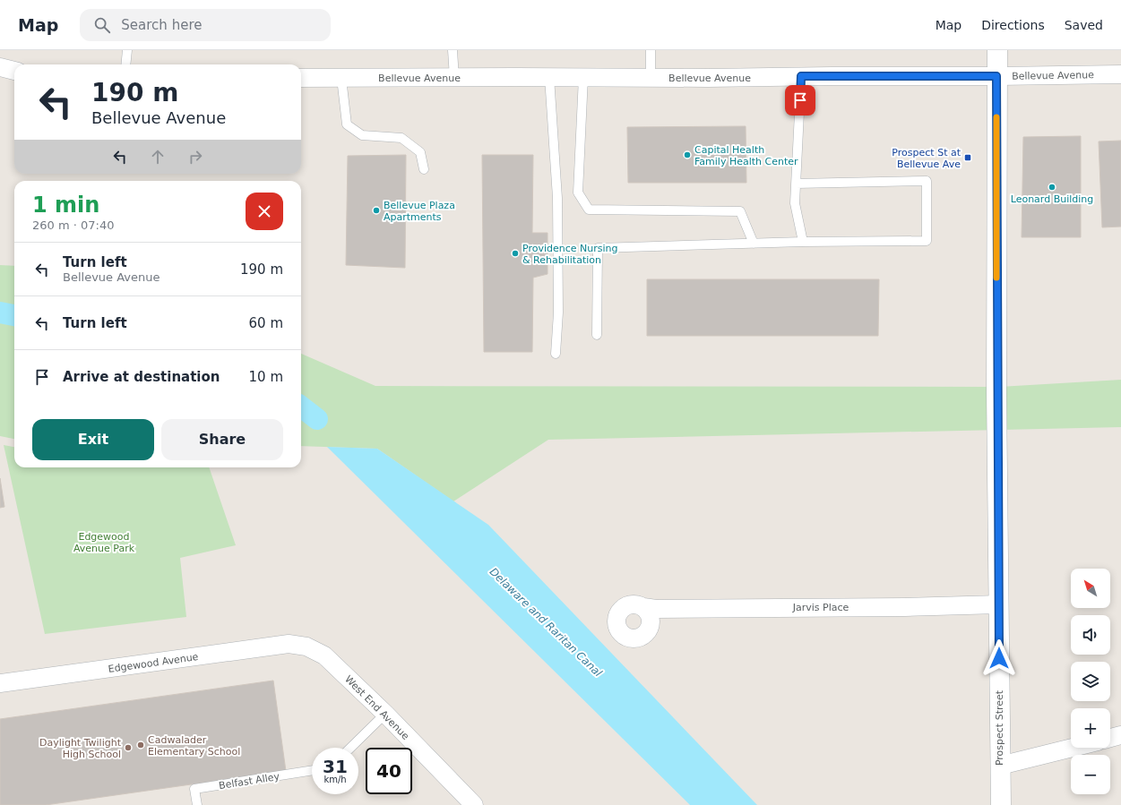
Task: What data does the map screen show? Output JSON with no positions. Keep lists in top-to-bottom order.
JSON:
{
  "streets": {
    "street": [
      "Bellevue Avenue",
      "Jarvis Place",
      "Edgewood Avenue",
      "West End Avenue",
      "Prospect Street"
    ],
    "lane": ["Belfast Alley"]
  },
  "crossings": [
    ["Bellevue Avenue", "Prospect Street"],
    ["Jarvis Place", "Prospect Street"],
    ["Edgewood Avenue", "West End Avenue"]
  ],
  "water": ["Delaware and Raritan Canal"],
  "parks": ["Edgewood Avenue Park"],
  "places": {
    "other": [
      "Capital Health Family Health Center",
      "Leonard Building",
      "Bellevue Plaza Apartments",
      "Providence Nursing & Rehabilitation",
      "Cadwalader Elementary School",
      "Daylight Twilight High School"
    ],
    "transit": ["Prospect St at Bellevue Ave"]
  },
  "north": "top left",
  "page": {
    "header": "Map",
    "search": "Search here",
    "nav": ["Map", "Directions", "Saved"],
    "turn": ["190 m", "Bellevue Avenue"],
    "heading": ["1 min", "260 m · 07:40"],
    "list": [
      {
        "name": "Turn left",
        "note": "Bellevue Avenue",
        "value": "190 m"
      },
      {
        "name": "Turn left",
        "value": "60 m"
      },
      {
        "name": "Arrive at destination",
        "value": "10 m"
      }
    ],
    "buttons": ["Exit", "Share"],
    "map_buttons": ["+", "−"],
    "speed": "31 km/h",
    "limit": "40"
  }
}
